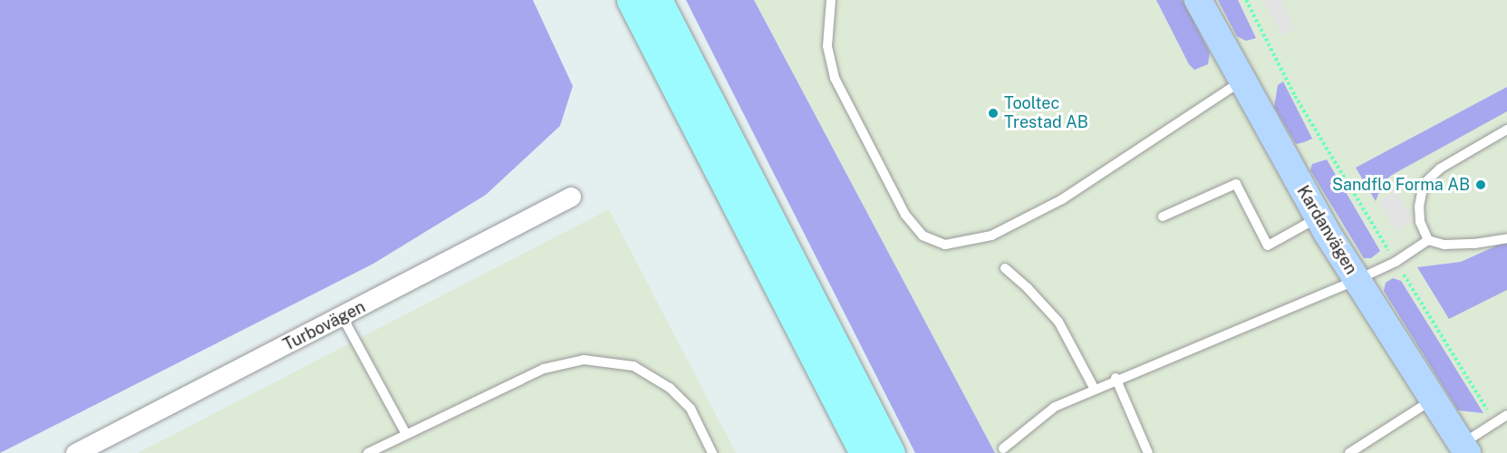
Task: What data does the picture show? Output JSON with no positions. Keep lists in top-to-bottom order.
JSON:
{
  "streets": {
    "street": ["Kardanvägen", "Turbovägen"]
  },
  "places": ["Tooltec Trestad AB", "Sandflo Forma AB"]
}
